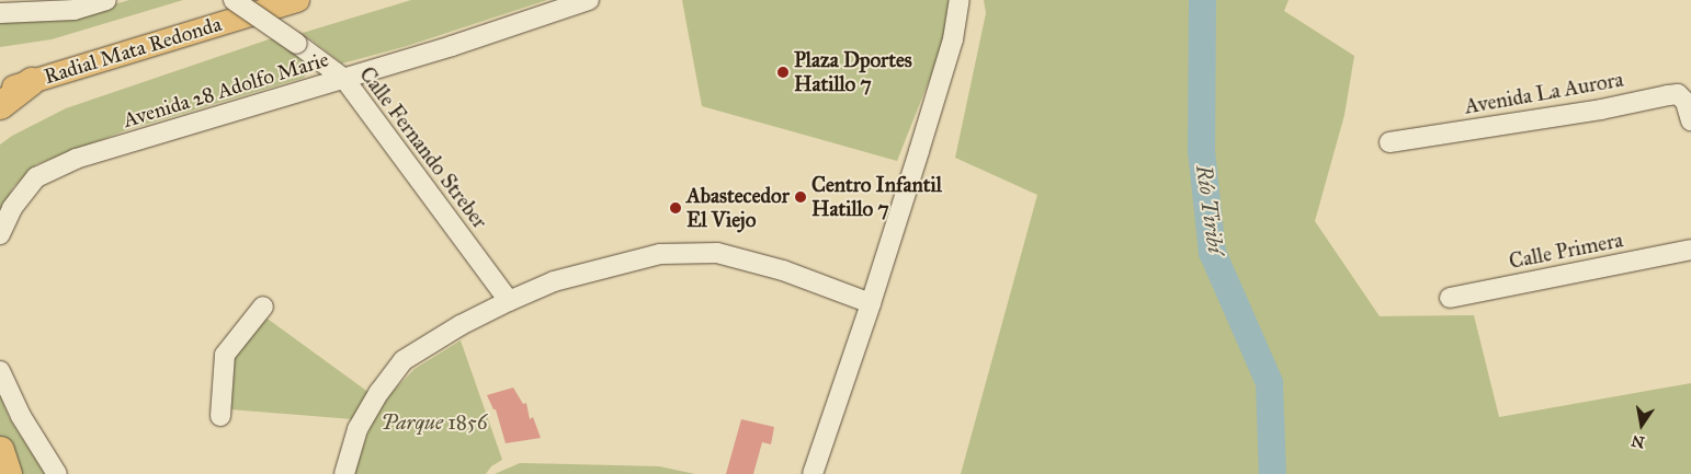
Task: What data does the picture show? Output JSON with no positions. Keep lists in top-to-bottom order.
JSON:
{
  "streets": {
    "main road": ["Radial Mata Redonda"],
    "street": [
      "Avenida 28 Adolfo Marie",
      "Avenida La Aurora",
      "Calle Fernando Streber",
      "Calle Primera"
    ]
  },
  "crossings": [
    ["Avenida 28 Adolfo Marie", "Calle Fernando Streber"]
  ],
  "water": ["Río Tiribí"],
  "parks": ["Parque 1856"],
  "places": ["Plaza Dportes Hatillo 7", "Centro Infantil Hatillo 7", "Abastecedor El Viejo"],
  "north": "bottom"
}
